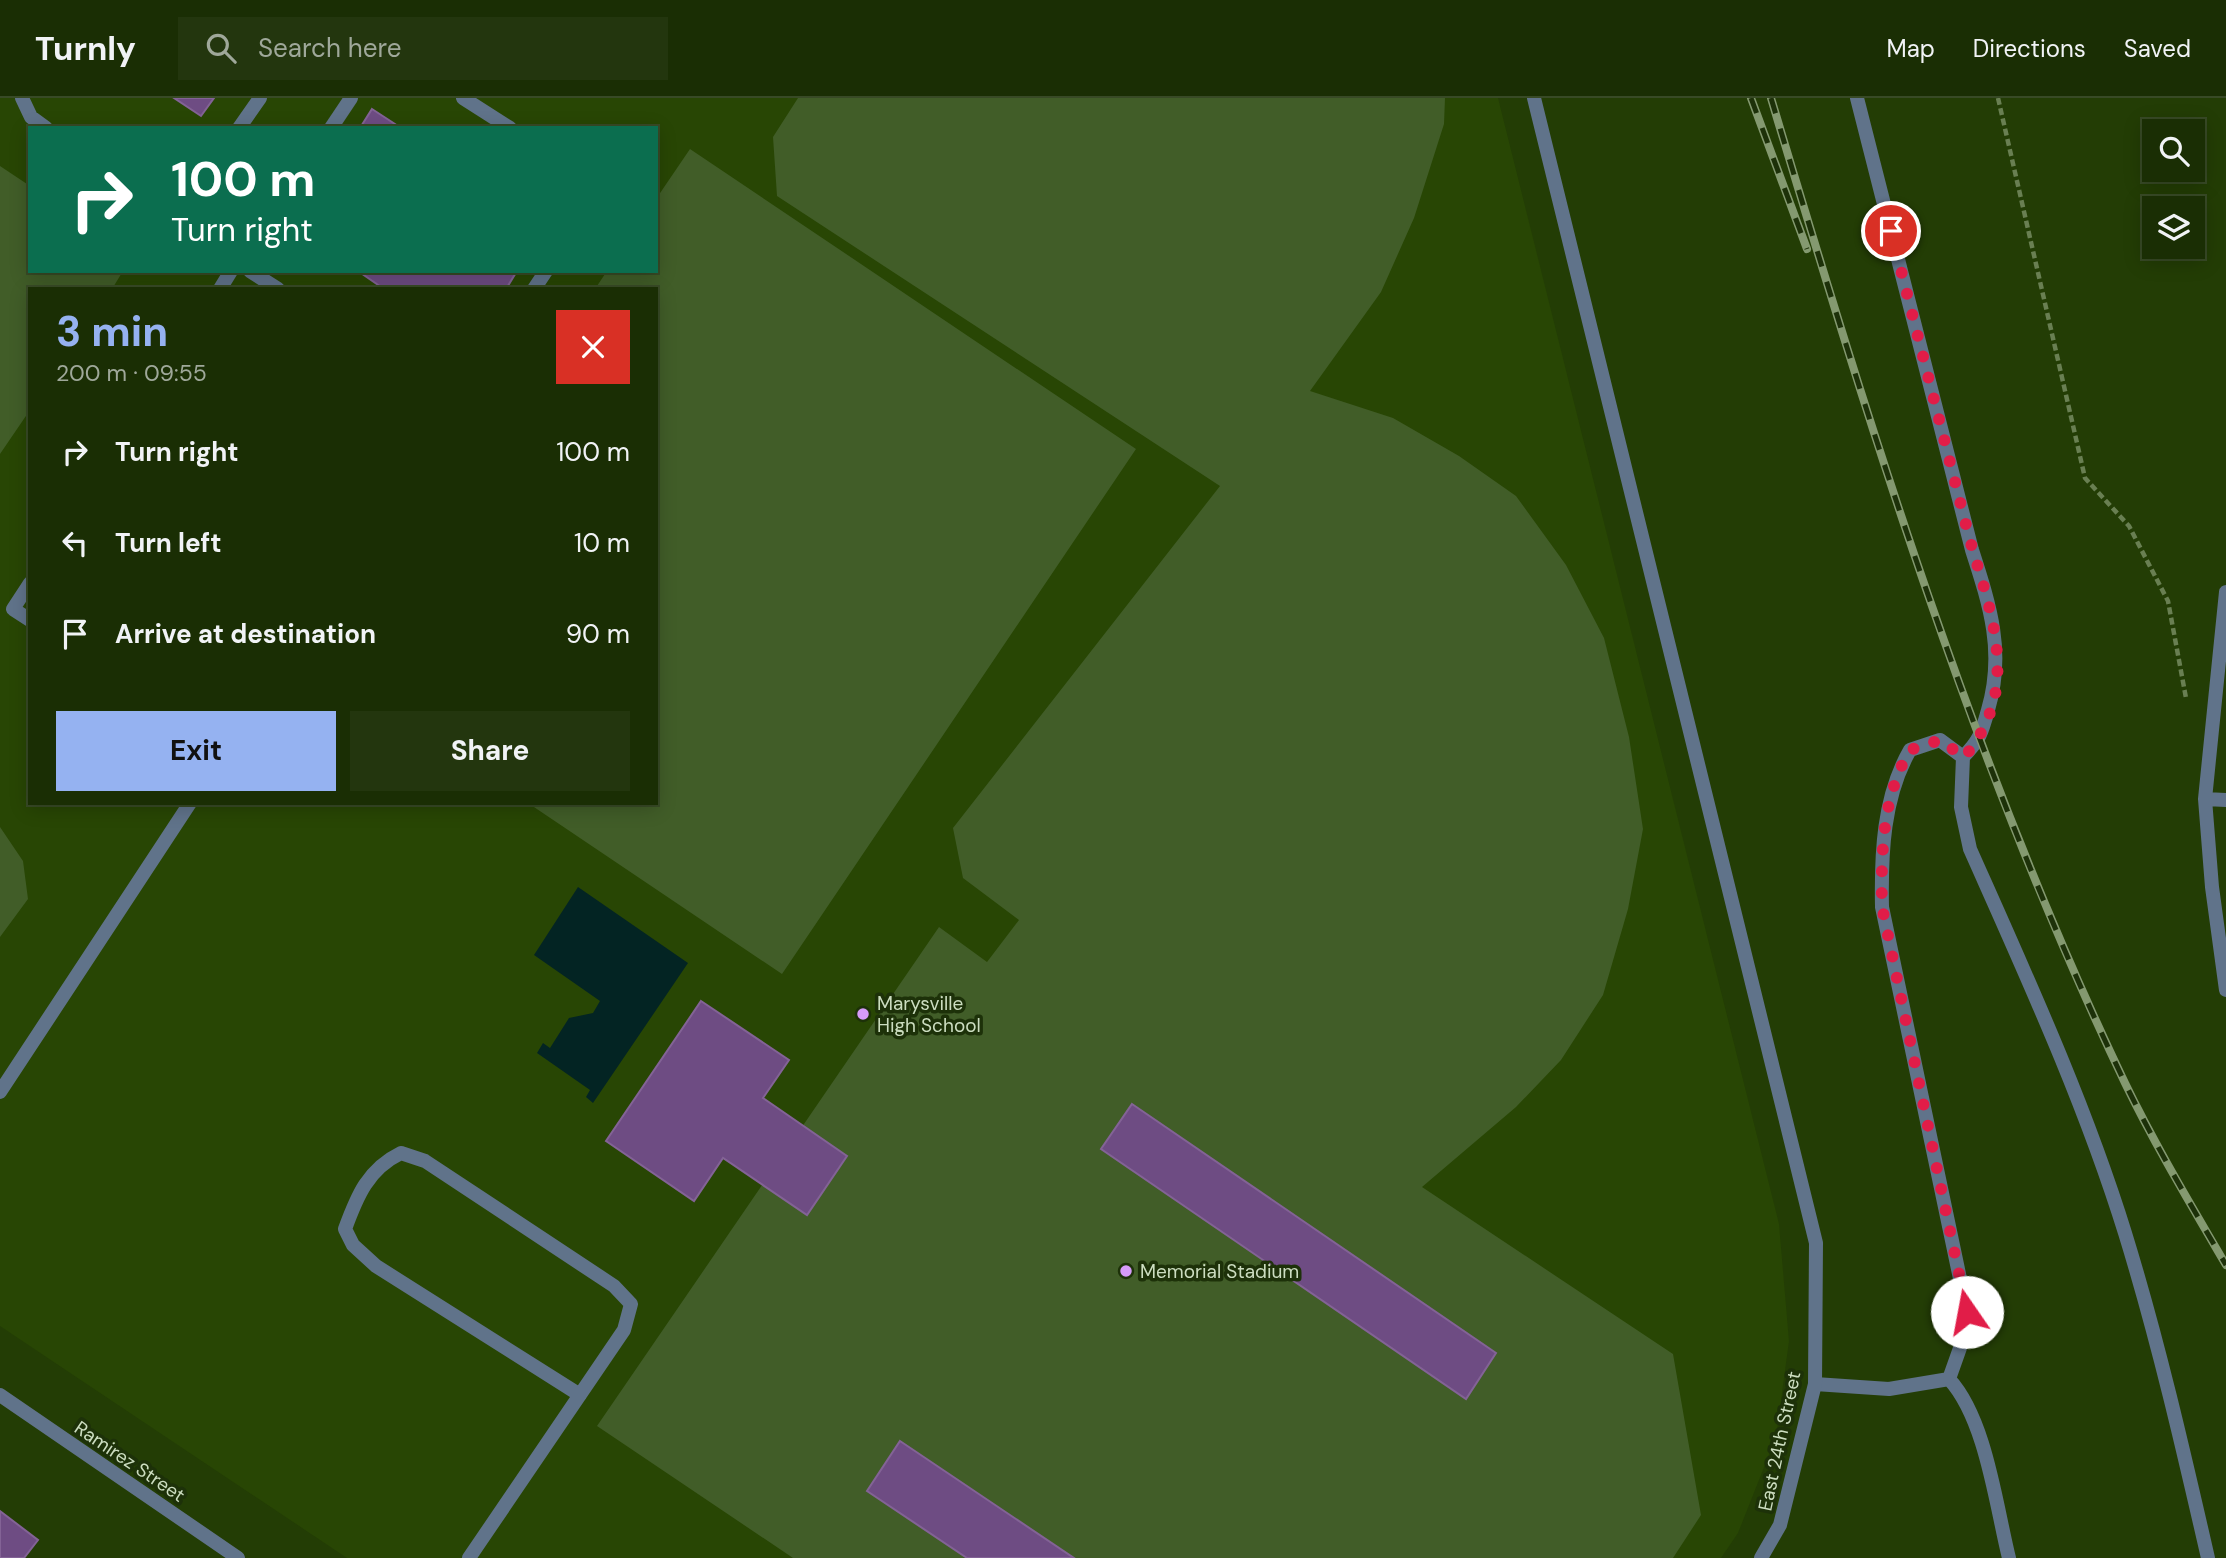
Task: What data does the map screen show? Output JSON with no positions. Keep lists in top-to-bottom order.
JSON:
{
  "streets": {
    "street": ["East 24th Street", "Ramirez Street"]
  },
  "places": ["Marysville High School", "Memorial Stadium"],
  "page": {
    "header": "Turnly",
    "search": "Search here",
    "nav": ["Map", "Directions", "Saved"],
    "turn": ["100 m", "Turn right"],
    "heading": ["3 min", "200 m · 09:55"],
    "list": [
      {
        "name": "Turn right",
        "value": "100 m"
      },
      {
        "name": "Turn left",
        "value": "10 m"
      },
      {
        "name": "Arrive at destination",
        "value": "90 m"
      }
    ],
    "buttons": ["Exit", "Share"]
  }
}
